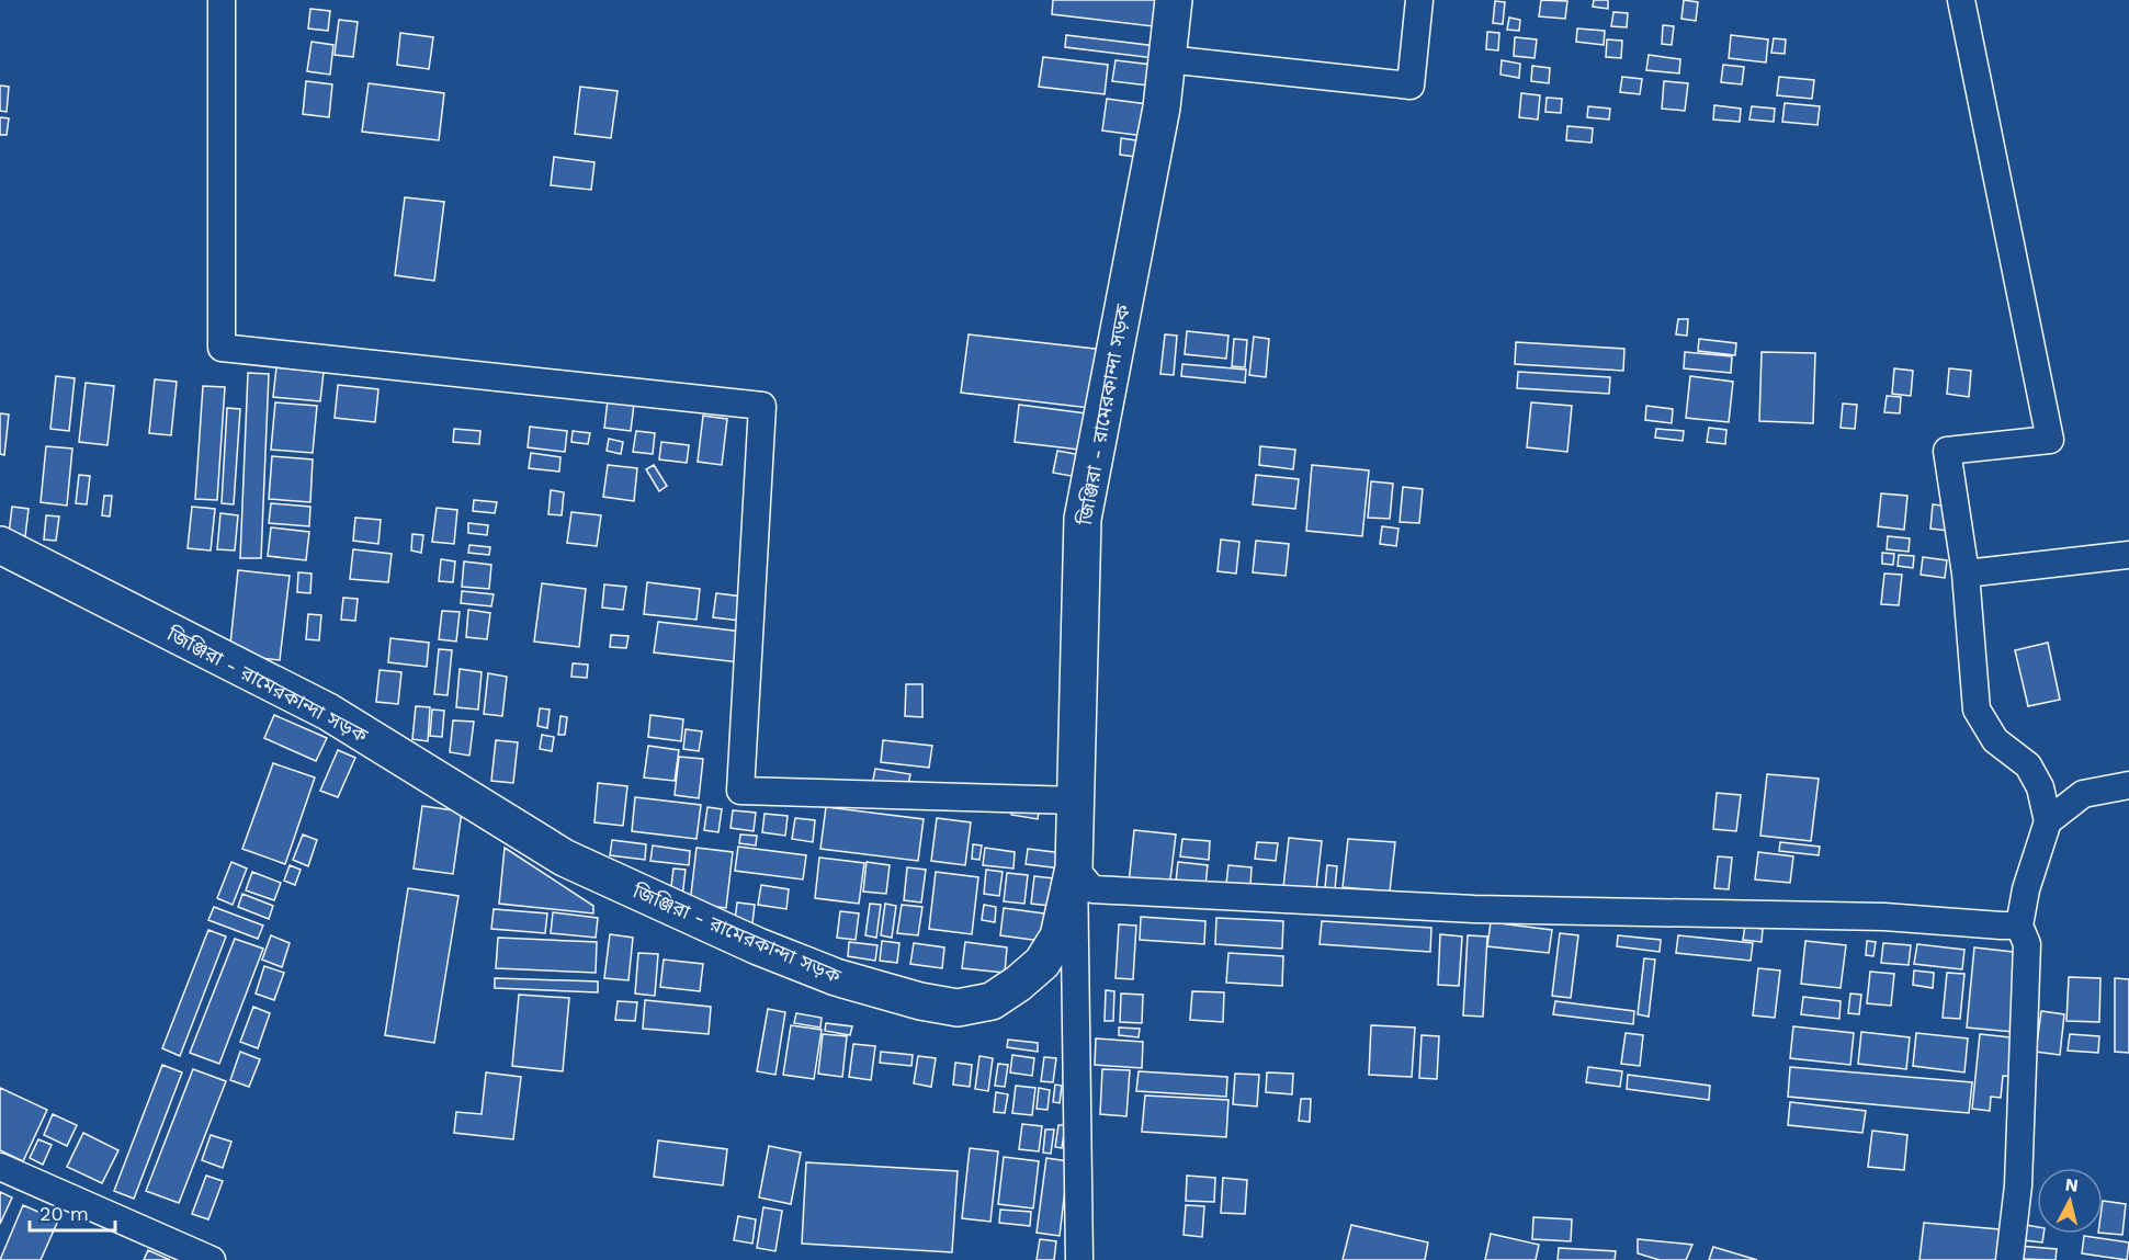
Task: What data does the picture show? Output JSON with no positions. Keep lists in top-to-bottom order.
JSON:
{
  "streets": {
    "main road": ["জিঞ্জিরা - রামেরকান্দা সড়ক"]
  },
  "scale_bar": "20 m",
  "north": "top"
}
